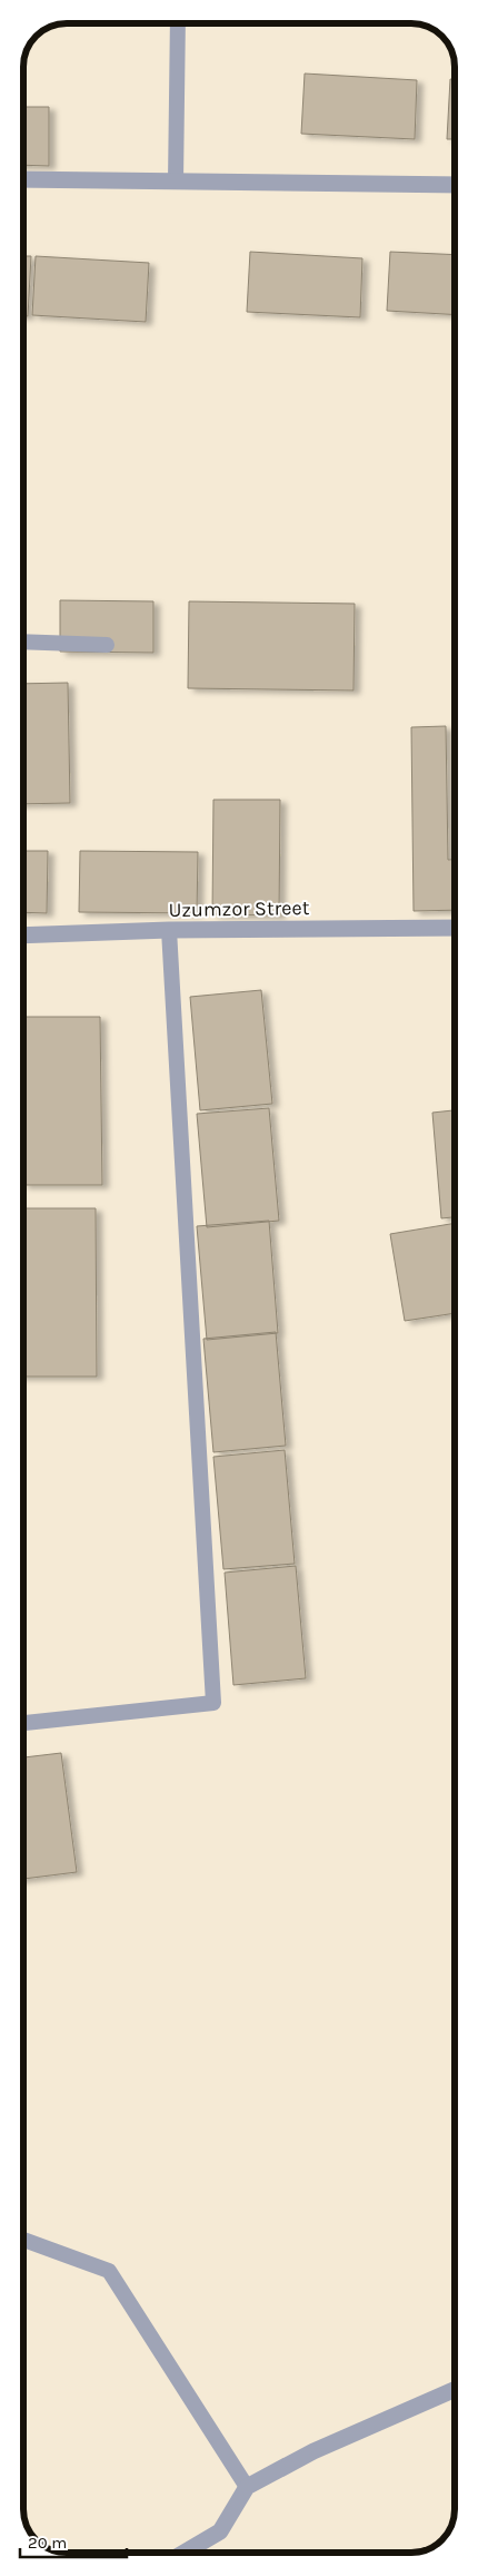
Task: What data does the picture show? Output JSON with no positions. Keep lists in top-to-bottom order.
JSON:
{
  "streets": {
    "street": ["Uzumzor Street"]
  },
  "scale_bar": "20 m"
}
